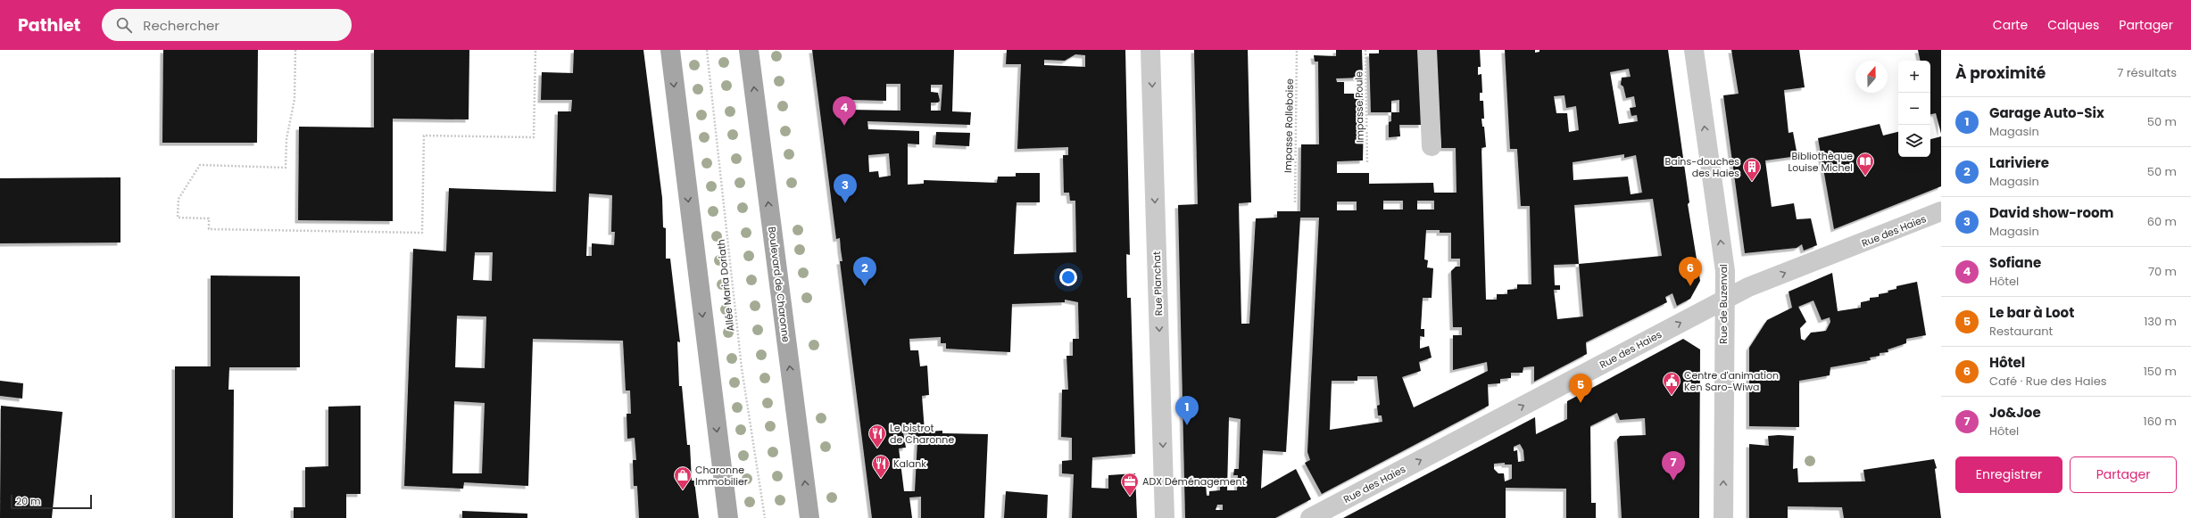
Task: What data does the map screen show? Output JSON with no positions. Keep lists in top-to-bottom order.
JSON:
{
  "streets": {
    "main road": ["Boulevard de Charonne"],
    "street": ["Rue des Haies", "Rue Planchat", "Rue de Buzenval"],
    "path": ["Impasse Poule", "Impasse Rolleboise", "Allée Maria Doriath"]
  },
  "crossings": [
    ["Rue des Haies", "Rue de Buzenval"]
  ],
  "one_way": ["Rue des Haies", "Rue Planchat", "Rue de Buzenval"],
  "places": {
    "library": ["Bibliothèque Louise Michel"],
    "building": ["Bains-douches des Haies"],
    "public building": ["Centre d'animation Ken Saro-Wiwa"],
    "restaurant": ["Le bistrot de Charonne", "Kalank"],
    "shop": ["Charonne Immobilier"],
    "office": ["ADX Déménagement"]
  },
  "scale_bar": "20 m",
  "north": "top",
  "page": {
    "header": "Pathlet",
    "search": "Rechercher",
    "nav": ["Carte", "Calques", "Partager"],
    "heading": ["À proximité", "7 résultats"],
    "map_buttons": ["+", "−"],
    "pins": [
      "4",
      "3",
      "2",
      "6",
      "5",
      "1",
      "7"
    ],
    "list": [
      {
        "mark": "1",
        "name": "Garage Auto-Six",
        "note": "Magasin",
        "value": "50 m"
      },
      {
        "mark": "2",
        "name": "Lariviere",
        "note": "Magasin",
        "value": "50 m"
      },
      {
        "mark": "3",
        "name": "David show-room",
        "note": "Magasin",
        "value": "60 m"
      },
      {
        "mark": "4",
        "name": "Sofiane",
        "note": "Hôtel",
        "value": "70 m"
      },
      {
        "mark": "5",
        "name": "Le bar à Loot",
        "note": "Restaurant",
        "value": "130 m"
      },
      {
        "mark": "6",
        "name": "Hôtel",
        "note": "Café · Rue des Haies",
        "value": "150 m"
      },
      {
        "mark": "7",
        "name": "Jo&Joe",
        "note": "Hôtel",
        "value": "160 m"
      }
    ],
    "buttons": ["Enregistrer", "Partager"],
    "scale": "20 m"
  }
}
